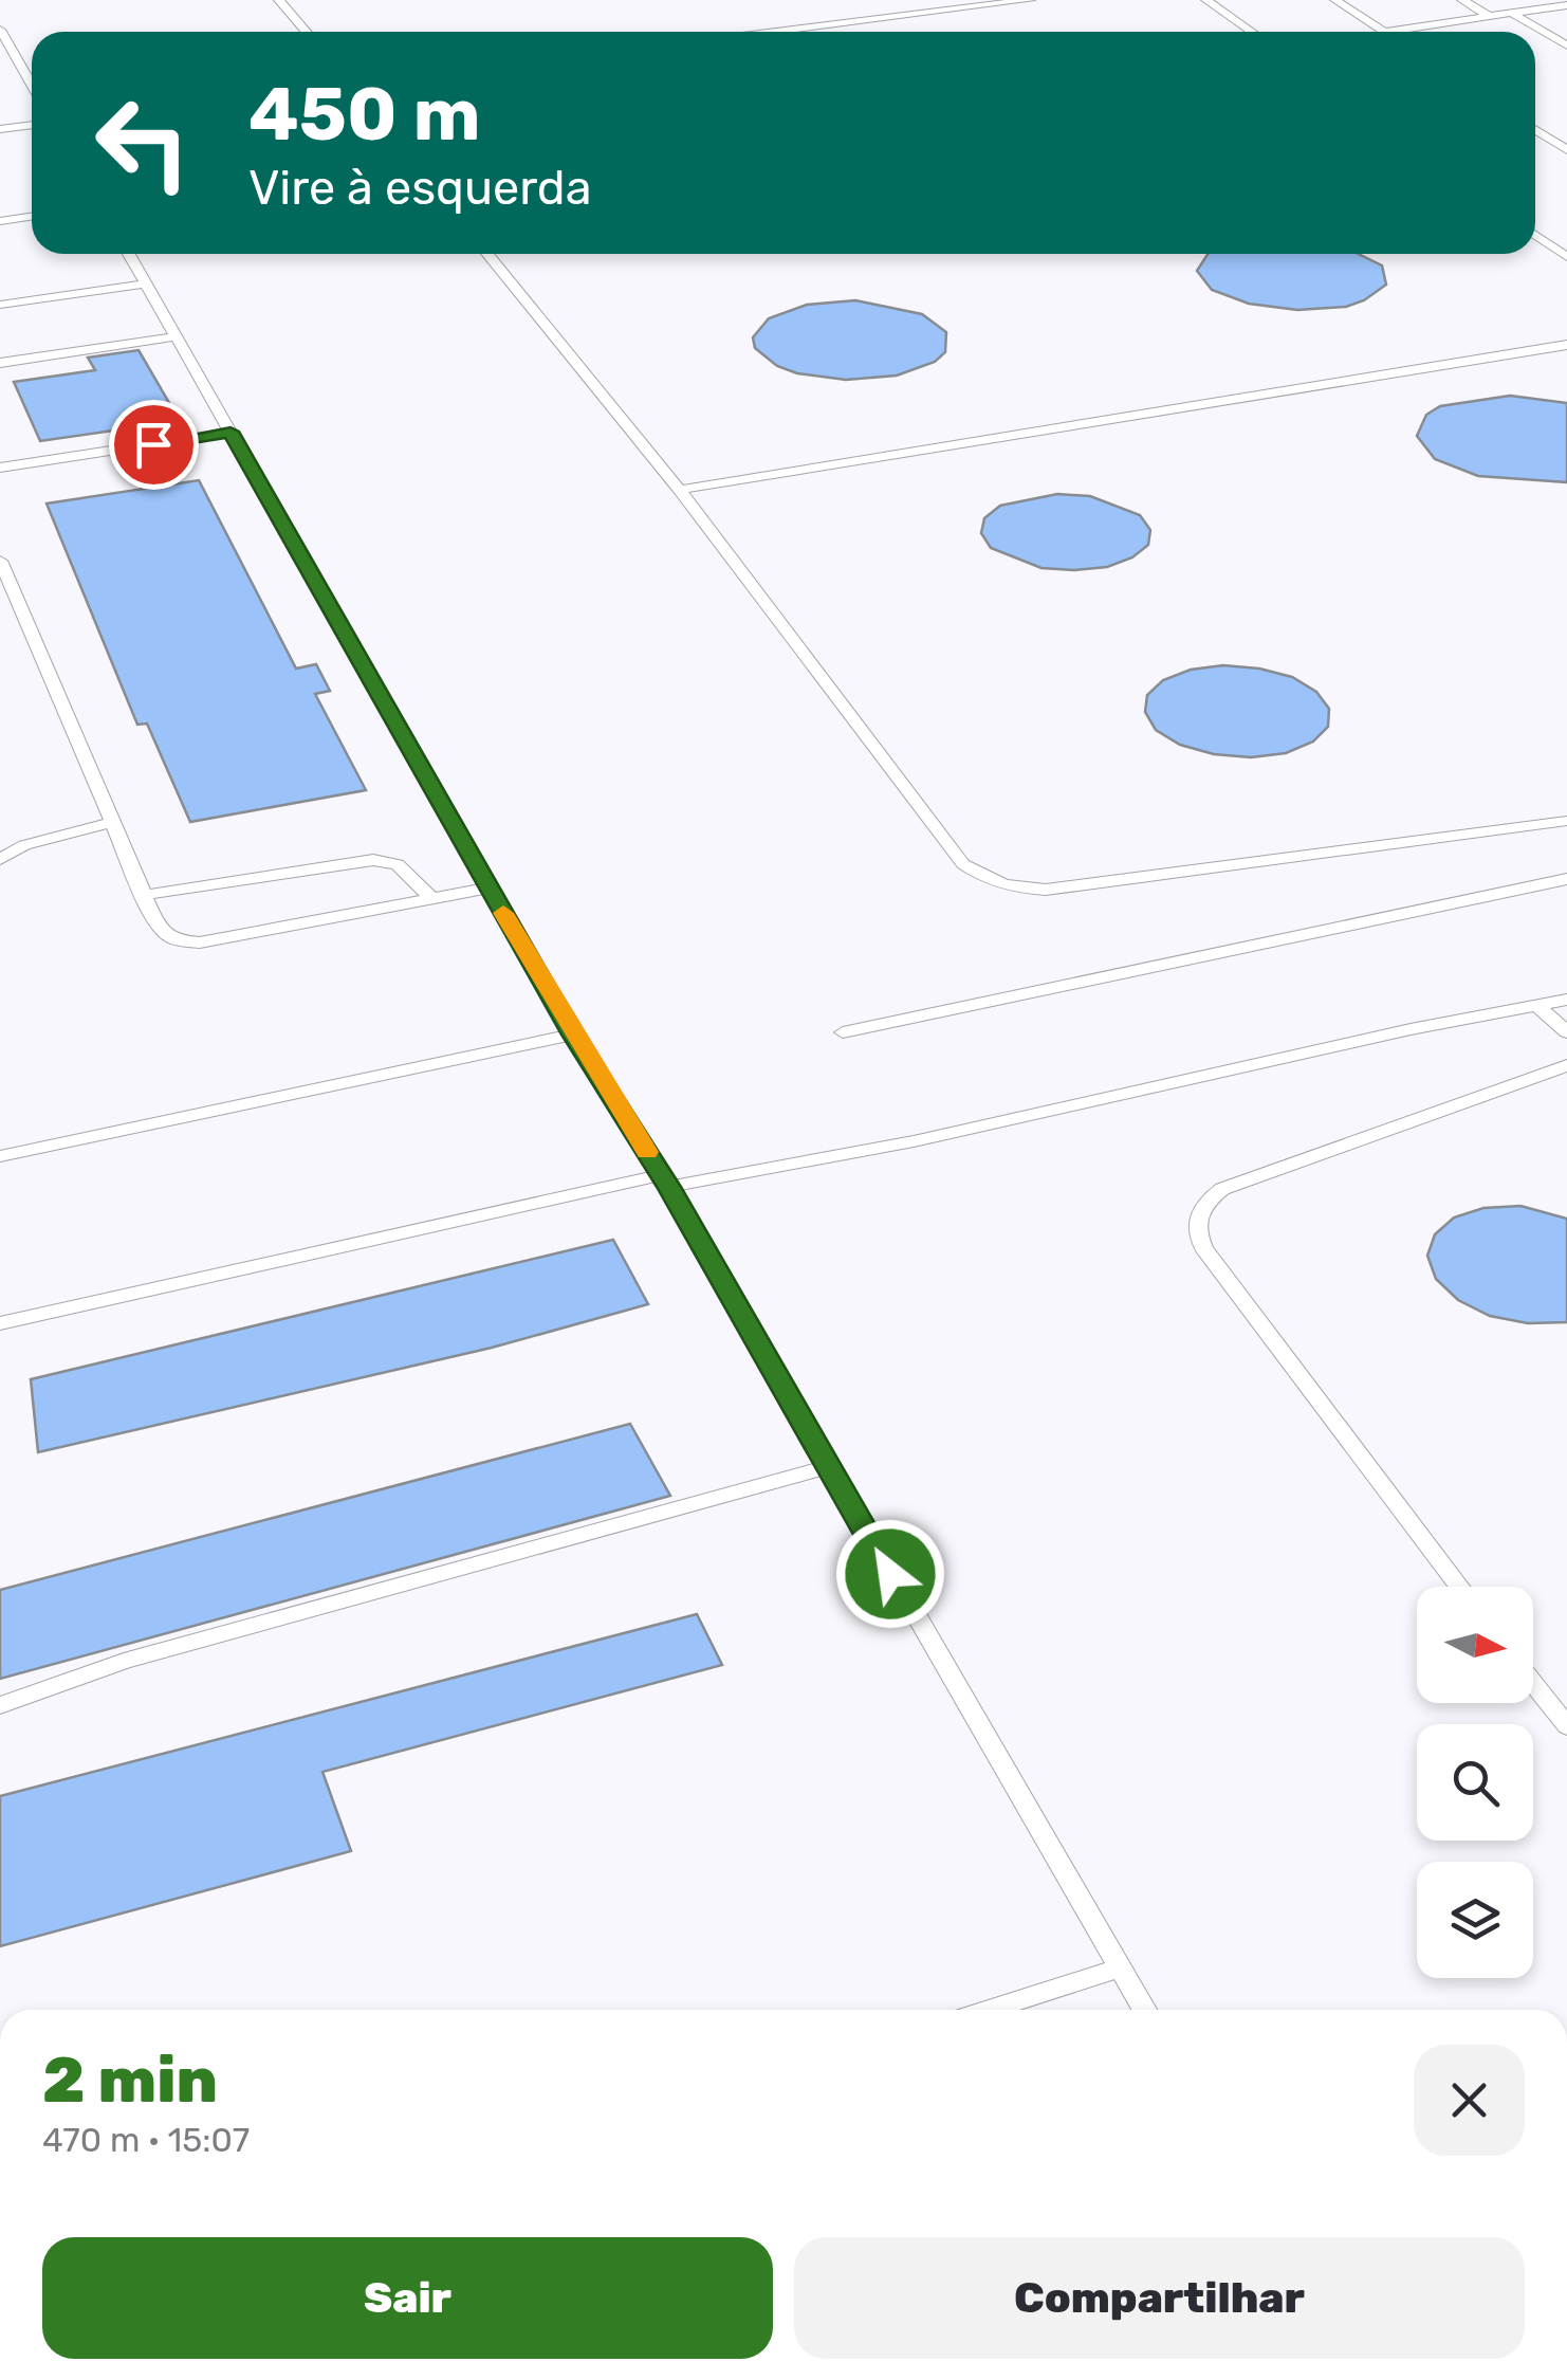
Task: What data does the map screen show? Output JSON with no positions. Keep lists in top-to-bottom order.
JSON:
{
  "north": "right",
  "page": {
    "turn": ["450 m", "Vire à esquerda"],
    "heading": ["2 min", "470 m · 15:07"],
    "buttons": ["Sair", "Compartilhar"]
  }
}
